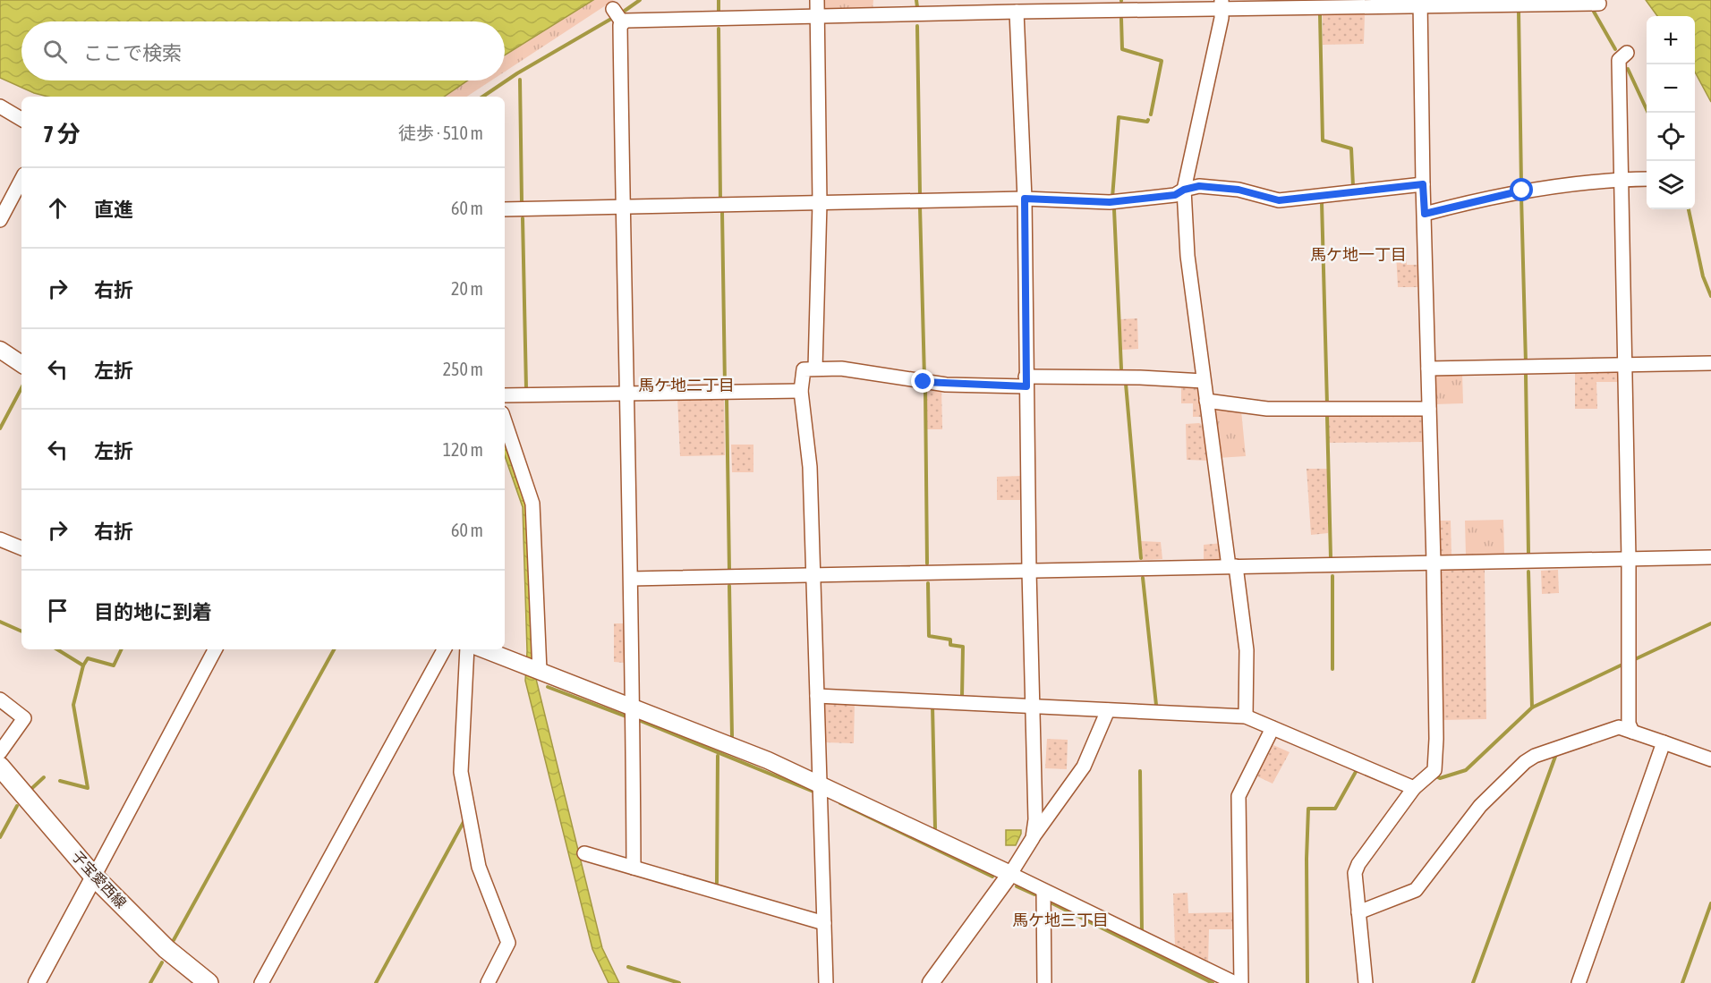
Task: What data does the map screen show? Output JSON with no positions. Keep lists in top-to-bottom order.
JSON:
{
  "streets": {
    "main road": ["子宝愛西線"]
  },
  "districts": ["馬ケ地一丁目", "馬ケ地二丁目", "馬ケ地三丁目"],
  "page": {
    "map_buttons": ["+", "−"],
    "search": "ここで検索",
    "heading": ["7 分", "徒歩 · 510 m"],
    "list": [
      ["直進", "60 m"],
      ["右折", "20 m"],
      ["左折", "250 m"],
      ["左折", "120 m"],
      ["右折", "60 m"],
      "目的地に到着"
    ]
  }
}
